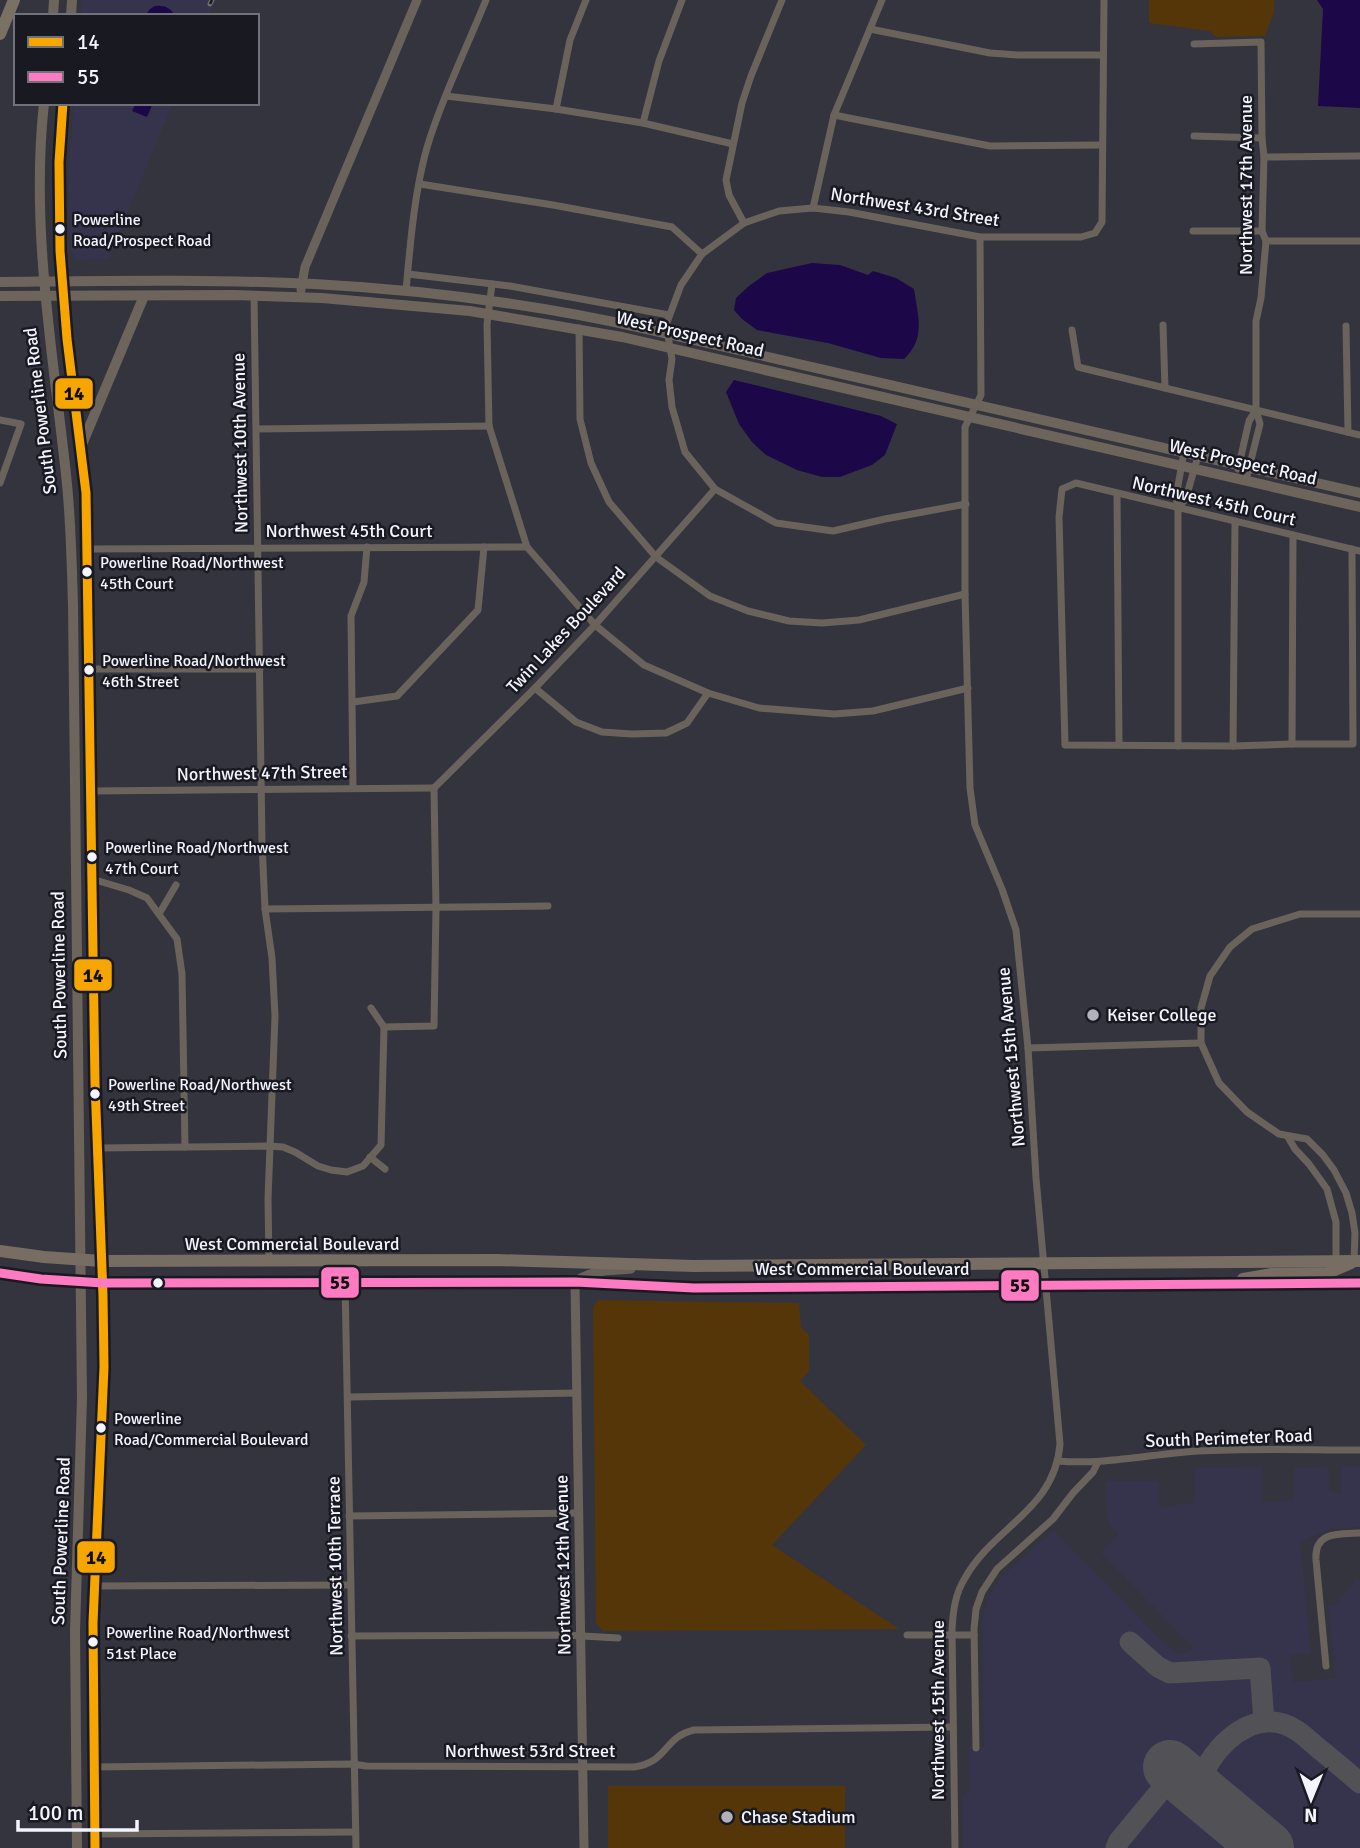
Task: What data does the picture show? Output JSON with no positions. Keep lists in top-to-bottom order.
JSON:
{
  "streets": {
    "highway": ["West Commercial Boulevard"],
    "main road": ["West Prospect Road", "South Powerline Road"],
    "street": [
      "Northwest 17th Avenue",
      "Northwest 43rd Street",
      "Northwest 10th Avenue",
      "Northwest 45th Court",
      "Twin Lakes Boulevard",
      "Northwest 47th Street",
      "Northwest 15th Avenue",
      "South Perimeter Road",
      "Northwest 12th Avenue",
      "Northwest 10th Terrace",
      "Northwest 53rd Street"
    ]
  },
  "crossings": [
    ["Northwest 17th Avenue", "West Prospect Road"],
    ["Northwest 43rd Street", "West Prospect Road"],
    ["Northwest 43rd Street", "Twin Lakes Boulevard"],
    ["Northwest 43rd Street", "Northwest 15th Avenue"],
    ["West Prospect Road", "South Powerline Road"],
    ["West Prospect Road", "Northwest 10th Avenue"],
    ["West Prospect Road", "Northwest 15th Avenue"],
    ["South Powerline Road", "Northwest 45th Court"],
    ["South Powerline Road", "Northwest 47th Street"],
    ["South Powerline Road", "West Commercial Boulevard"],
    ["South Powerline Road", "Northwest 53rd Street"],
    ["Northwest 10th Avenue", "Northwest 45th Court"],
    ["Northwest 10th Avenue", "Northwest 47th Street"],
    ["Northwest 10th Avenue", "West Commercial Boulevard"],
    ["Twin Lakes Boulevard", "Northwest 47th Street"],
    ["Northwest 15th Avenue", "West Commercial Boulevard"],
    ["Northwest 15th Avenue", "South Perimeter Road"],
    ["Northwest 15th Avenue", "Northwest 53rd Street"],
    ["West Commercial Boulevard", "Northwest 12th Avenue"],
    ["West Commercial Boulevard", "Northwest 10th Terrace"],
    ["Northwest 12th Avenue", "Northwest 53rd Street"],
    ["Northwest 10th Terrace", "Northwest 53rd Street"]
  ],
  "places": [
    "Powerline Road/Prospect Road",
    "Powerline Road/Northwest 45th Court",
    "Powerline Road/Northwest 46th Street",
    "Powerline Road/Northwest 47th Court",
    "Keiser College",
    "Powerline Road/Northwest 49th Street",
    "Powerline Road/Commercial Boulevard",
    "Powerline Road/Northwest 51st Place",
    "Chase Stadium"
  ],
  "lines": ["transit line 14", "transit line 55"],
  "legend": ["14", "55"],
  "scale_bar": "100 m",
  "north": "bottom"
}
